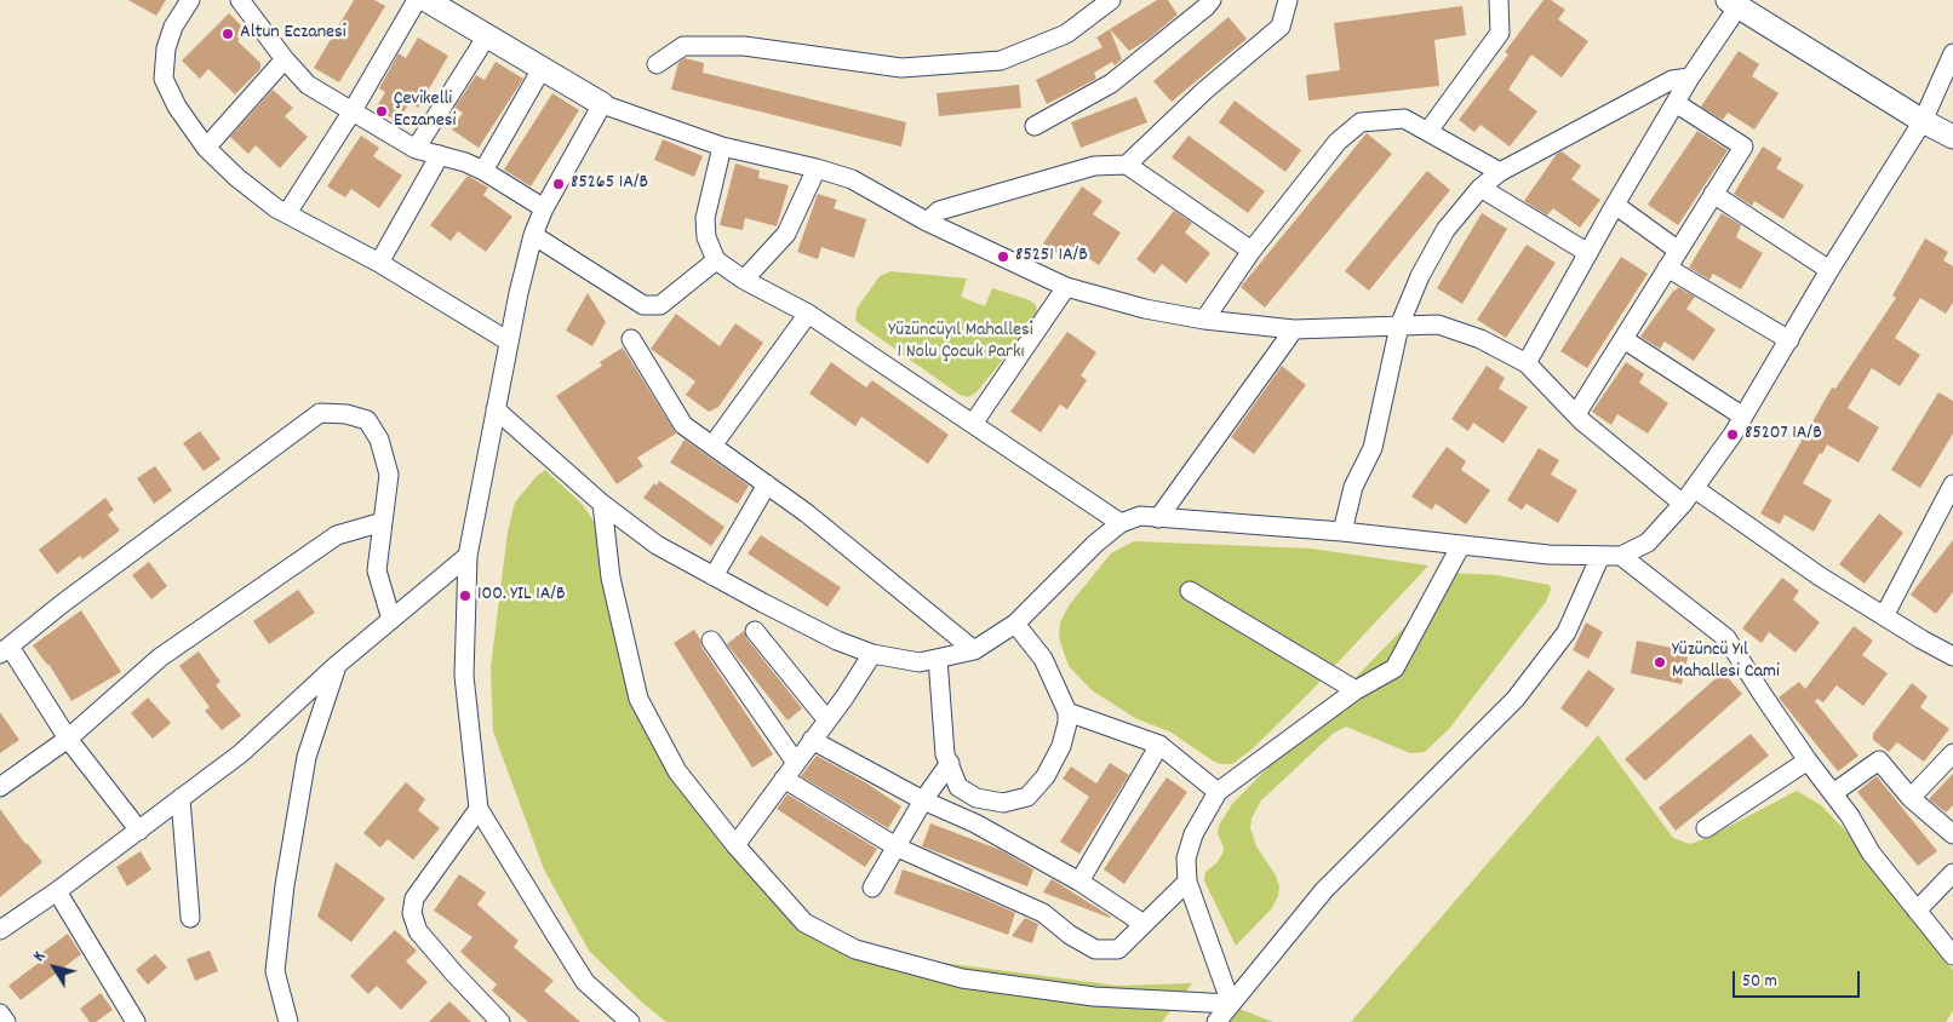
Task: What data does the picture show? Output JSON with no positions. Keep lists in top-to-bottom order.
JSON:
{
  "parks": ["Yüzüncüyıl Mahallesi 1 Nolu Çocuk Parkı"],
  "places": [
    "Altun Eczanesi",
    "Çevikelli Eczanesi",
    "85265 1A/B",
    "85251 1A/B",
    "85207 1A/B",
    "100. YIL 1A/B",
    "Yüzüncü Yıl Mahallesi Cami"
  ],
  "scale_bar": "50 m",
  "north": "top left"
}
